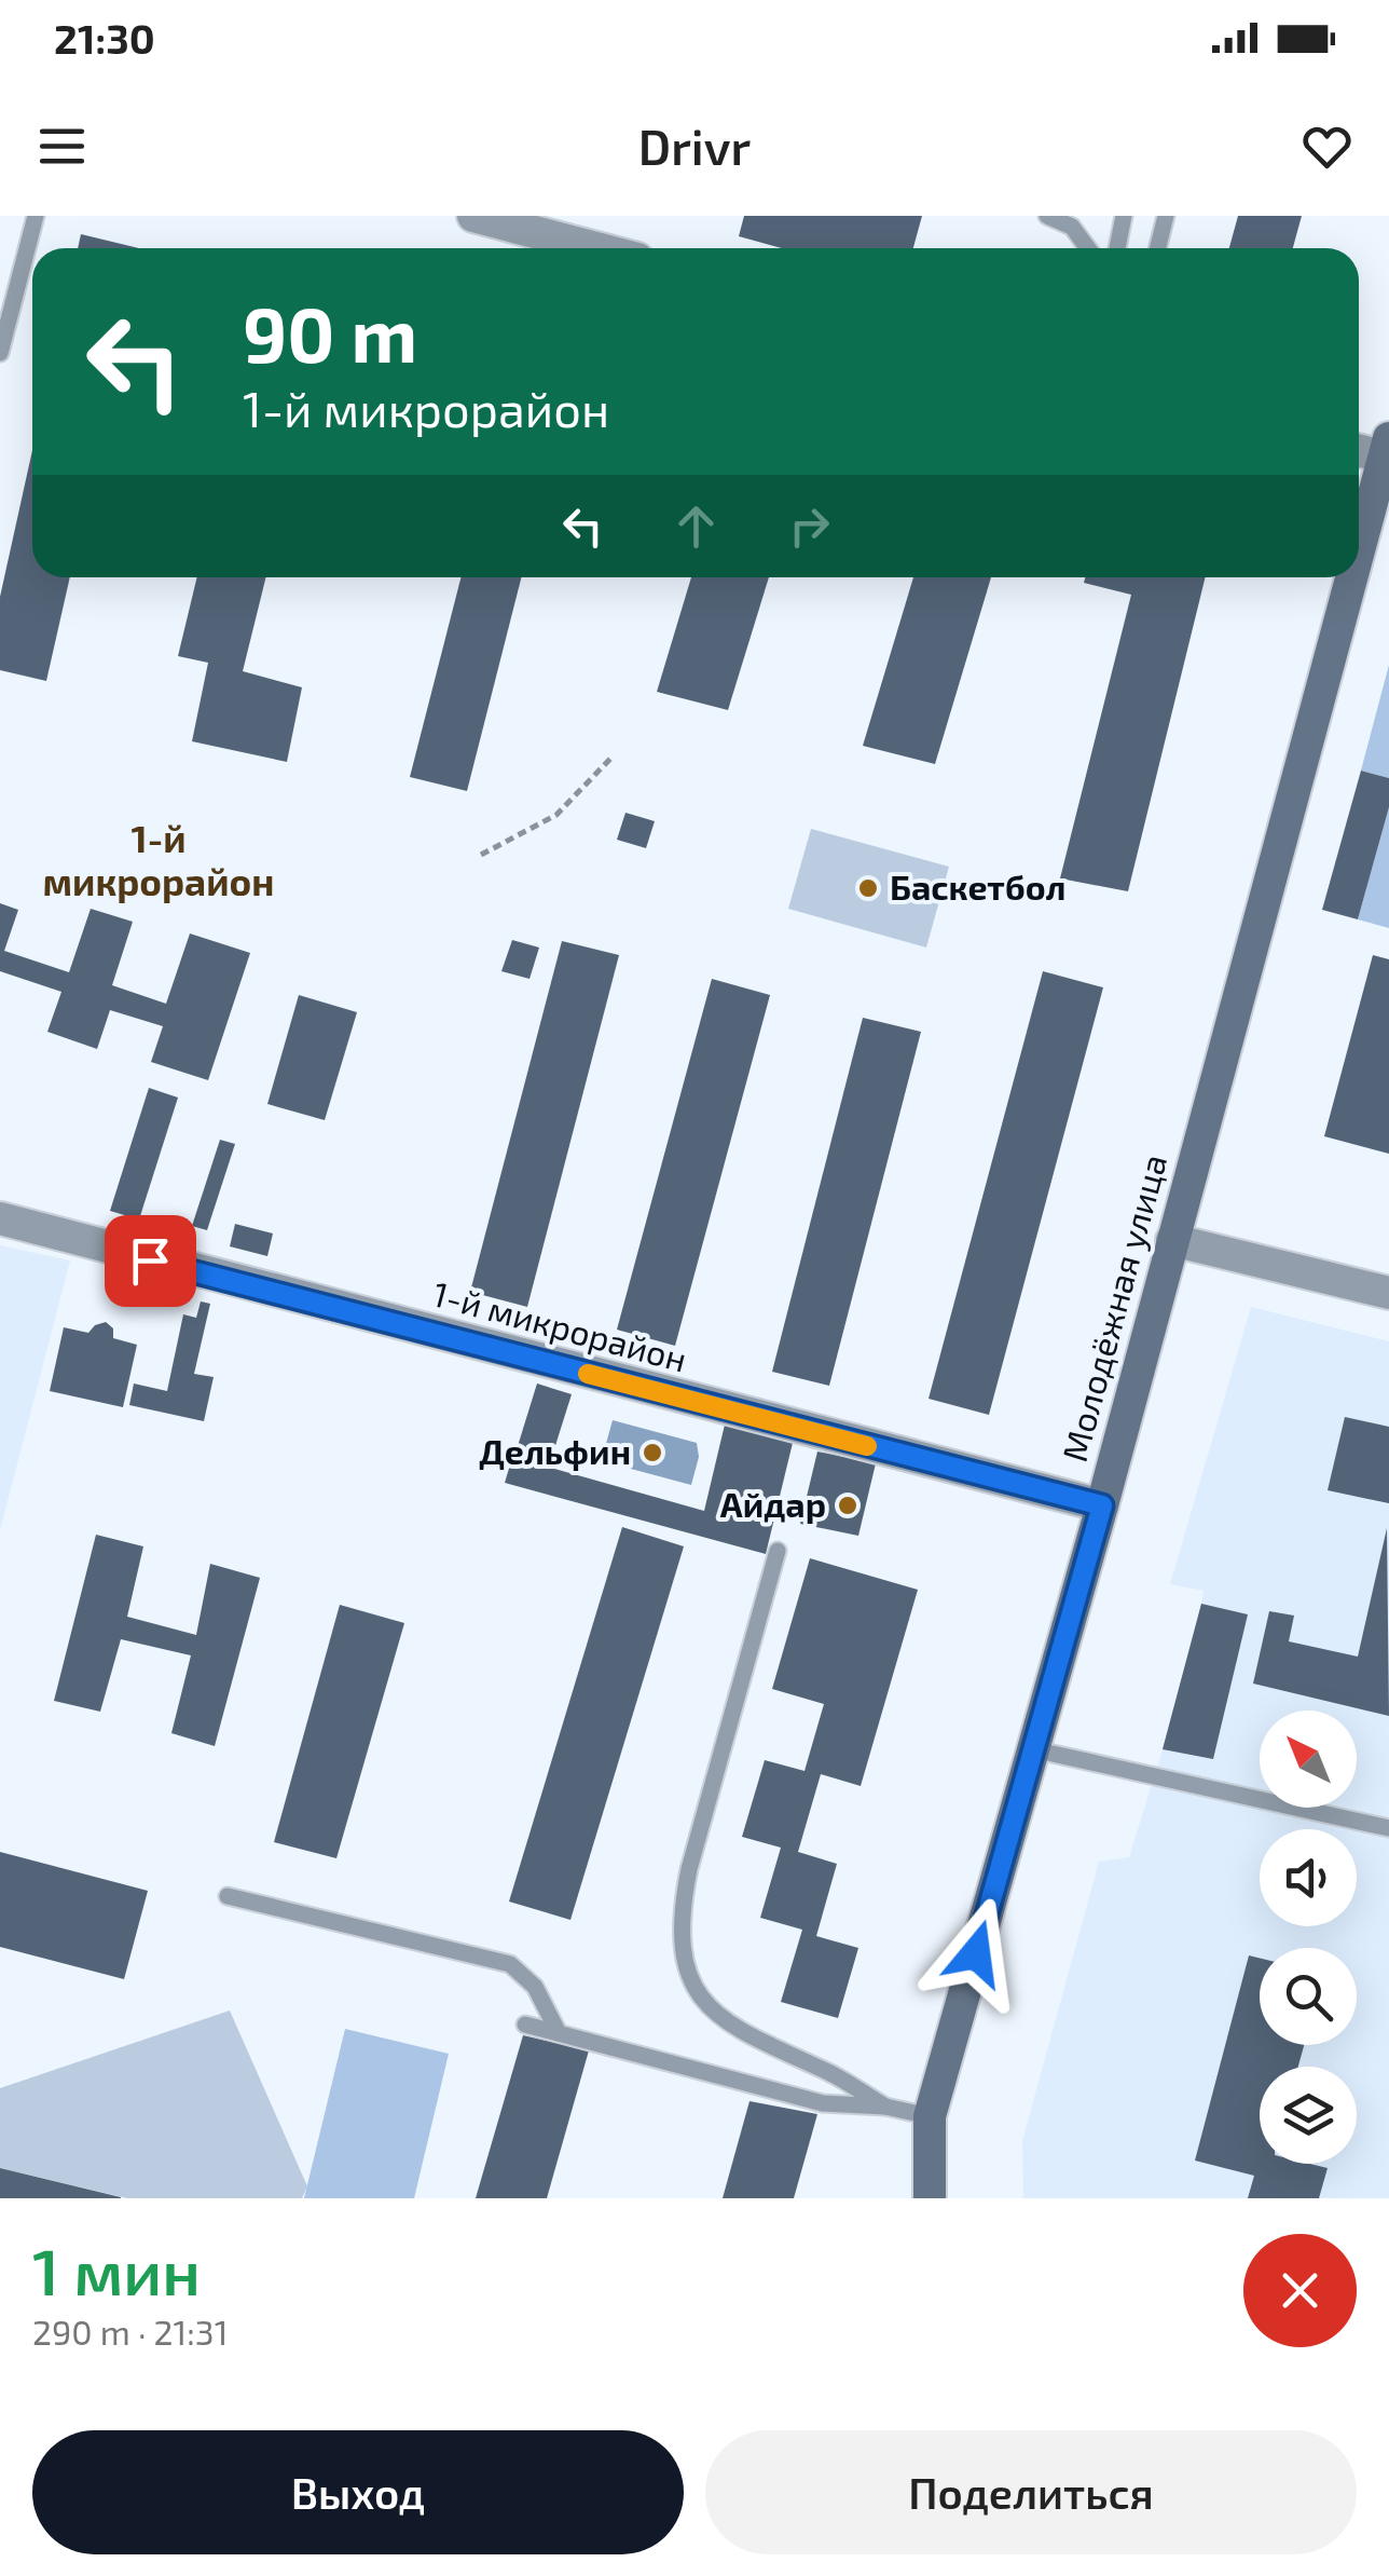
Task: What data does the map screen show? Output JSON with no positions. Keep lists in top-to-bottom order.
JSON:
{
  "streets": {
    "main road": ["Молодёжная улица"],
    "street": ["1-й микрорайон"]
  },
  "crossings": [
    ["Молодёжная улица", "1-й микрорайон"]
  ],
  "districts": ["1-й микрорайон"],
  "places": ["Баскетбол", "Дельфин", "Айдар"],
  "north": "top left",
  "page": {
    "status": "21:30",
    "header": "Drivr",
    "turn": ["90 m", "1-й микрорайон"],
    "heading": ["1 мин", "290 m · 21:31"],
    "buttons": ["Выход", "Поделиться"]
  }
}
